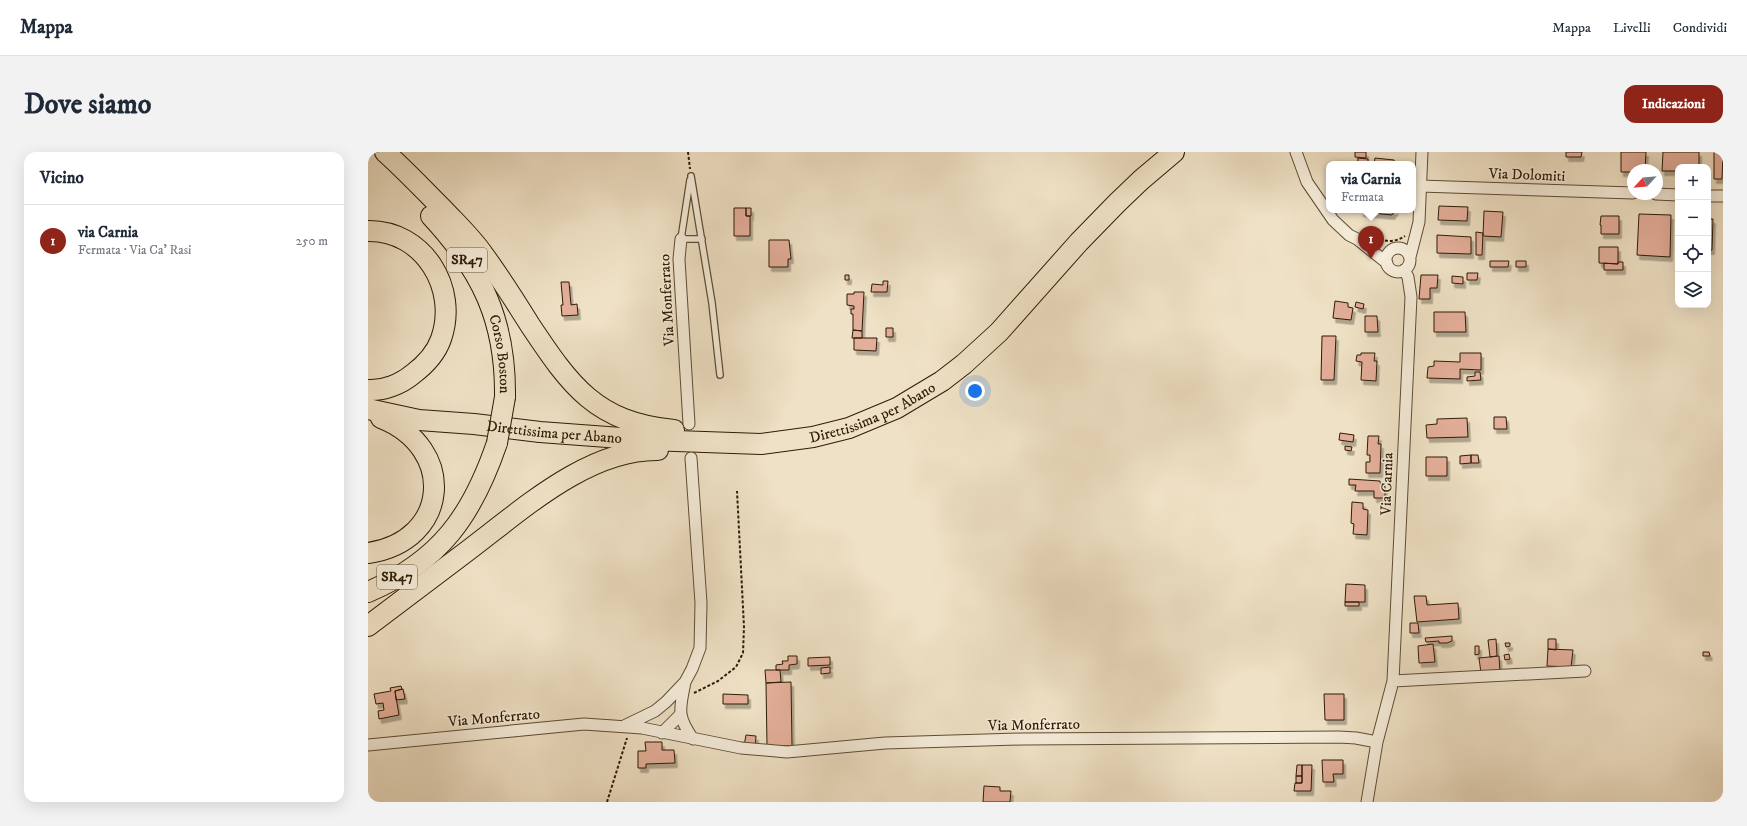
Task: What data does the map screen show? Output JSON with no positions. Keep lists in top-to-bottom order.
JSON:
{
  "streets": {
    "highway": ["SR47", "Corso Boston", "Direttissima per Abano"],
    "street": ["Via Dolomiti", "Via Monferrato", "Via Carnia"]
  },
  "crossings": [
    ["Via Monferrato", "Via Carnia"]
  ],
  "north": "bottom left",
  "page": {
    "header": "Mappa",
    "nav": ["Mappa", "Livelli", "Condividi"],
    "buttons": "Indicazioni",
    "title": "Dove siamo",
    "heading": "Vicino",
    "popup": ["via Carnia", "Fermata"],
    "map_buttons": ["+", "−"],
    "list": [
      {
        "mark": "1",
        "name": "via Carnia",
        "note": "Fermata · Via Ca' Rasi",
        "value": "250 m"
      }
    ],
    "pins": "1"
  }
}
